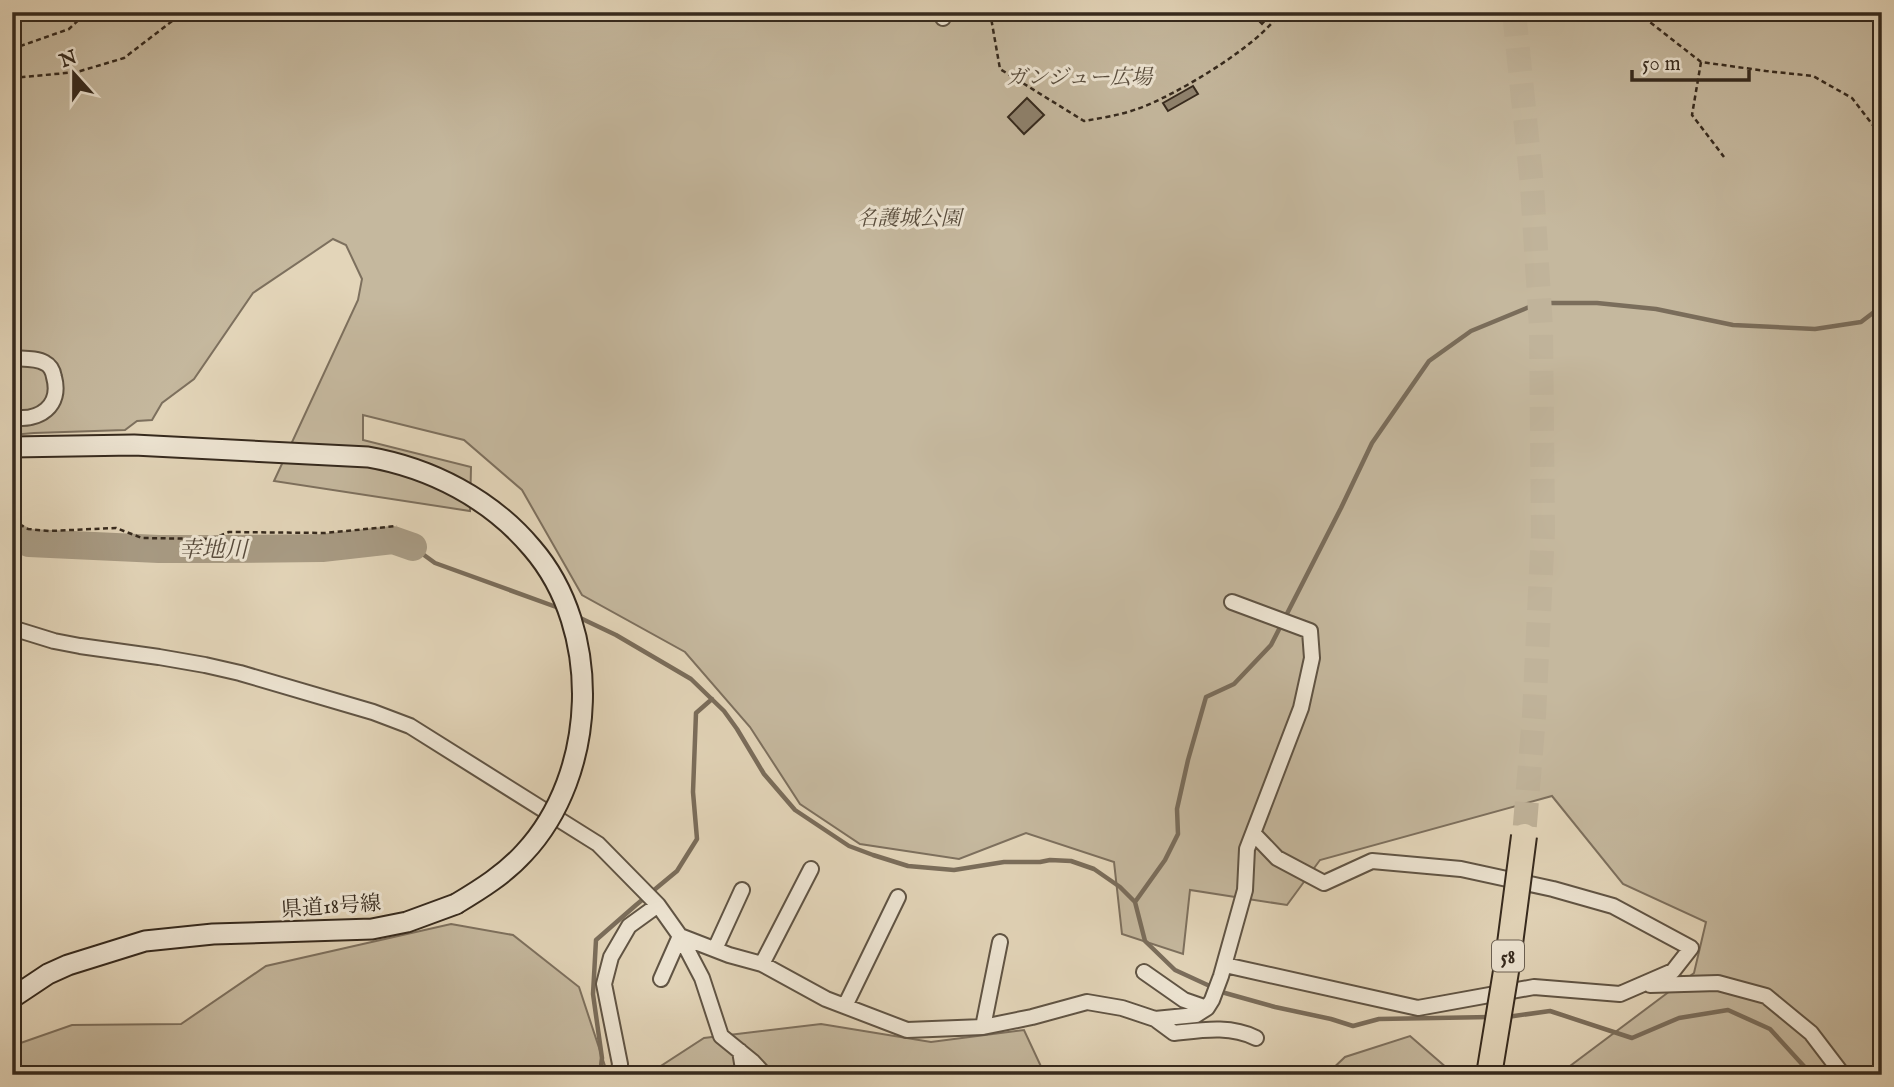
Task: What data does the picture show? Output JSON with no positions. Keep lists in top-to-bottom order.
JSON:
{
  "streets": {
    "highway": ["58"],
    "main road": ["県道18号線"]
  },
  "water": ["幸地川"],
  "parks": ["ガンジュー広場", "名護城公園"],
  "scale_bar": "50 m",
  "north": "top"
}
